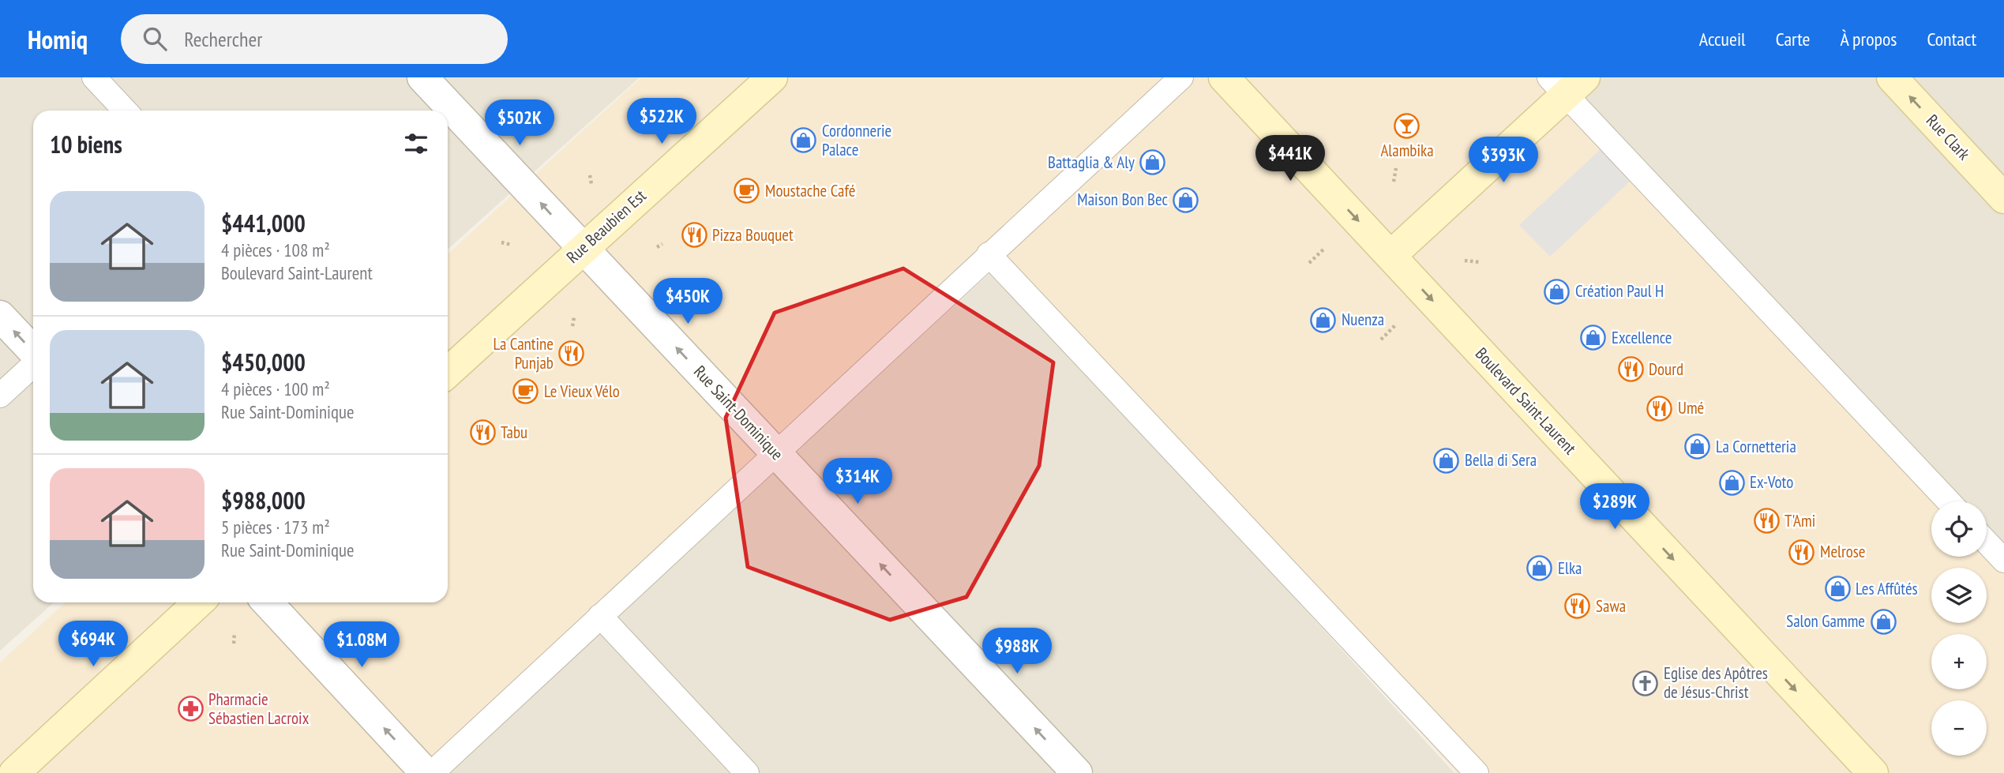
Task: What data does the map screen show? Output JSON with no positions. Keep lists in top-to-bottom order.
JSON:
{
  "streets": {
    "main road": ["Rue Clark", "Rue Beaubien Est", "Boulevard Saint-Laurent"],
    "street": ["Rue Saint-Dominique"]
  },
  "crossings": [
    ["Rue Beaubien Est", "Rue Saint-Dominique"]
  ],
  "one_way": ["Rue Clark", "Boulevard Saint-Laurent", "Rue Saint-Dominique"],
  "places": {
    "bar": ["Alambika"],
    "shop": [
      "Cordonnerie Palace",
      "Battaglia & Aly",
      "Maison Bon Bec",
      "Création Paul H",
      "Nuenza",
      "Excellence",
      "La Cornetteria",
      "Bella di Sera",
      "Ex-Voto",
      "Elka",
      "Les Affûtés",
      "Salon Gamme"
    ],
    "cafe": ["Moustache Café", "Le Vieux Vélo"],
    "restaurant": [
      "Pizza Bouquet",
      "La Cantine Punjab",
      "Dourd",
      "Umé",
      "Tabu",
      "T'Ami",
      "Melrose",
      "Sawa"
    ],
    "church": ["Eglise des Apôtres de Jésus-Christ"],
    "pharmacy": ["Pharmacie Sébastien Lacroix"]
  },
  "page": {
    "header": "Homiq",
    "search": "Rechercher",
    "nav": [
      "Accueil",
      "Carte",
      "À propos",
      "Contact"
    ],
    "price": [
      "$522K",
      "$502K",
      "$441K",
      "$393K",
      "$450K",
      "$314K",
      "$289K",
      "$694K",
      "$1.08M",
      "$988K"
    ],
    "heading": "10 biens",
    "list": [
      {
        "name": "$441,000",
        "note": "4 pièces · 108 m² · Boulevard Saint-Laurent"
      },
      {
        "name": "$450,000",
        "note": "4 pièces · 100 m² · Rue Saint-Dominique"
      },
      {
        "name": "$988,000",
        "note": "5 pièces · 173 m² · Rue Saint-Dominique"
      }
    ],
    "map_buttons": ["+", "−"]
  }
}
